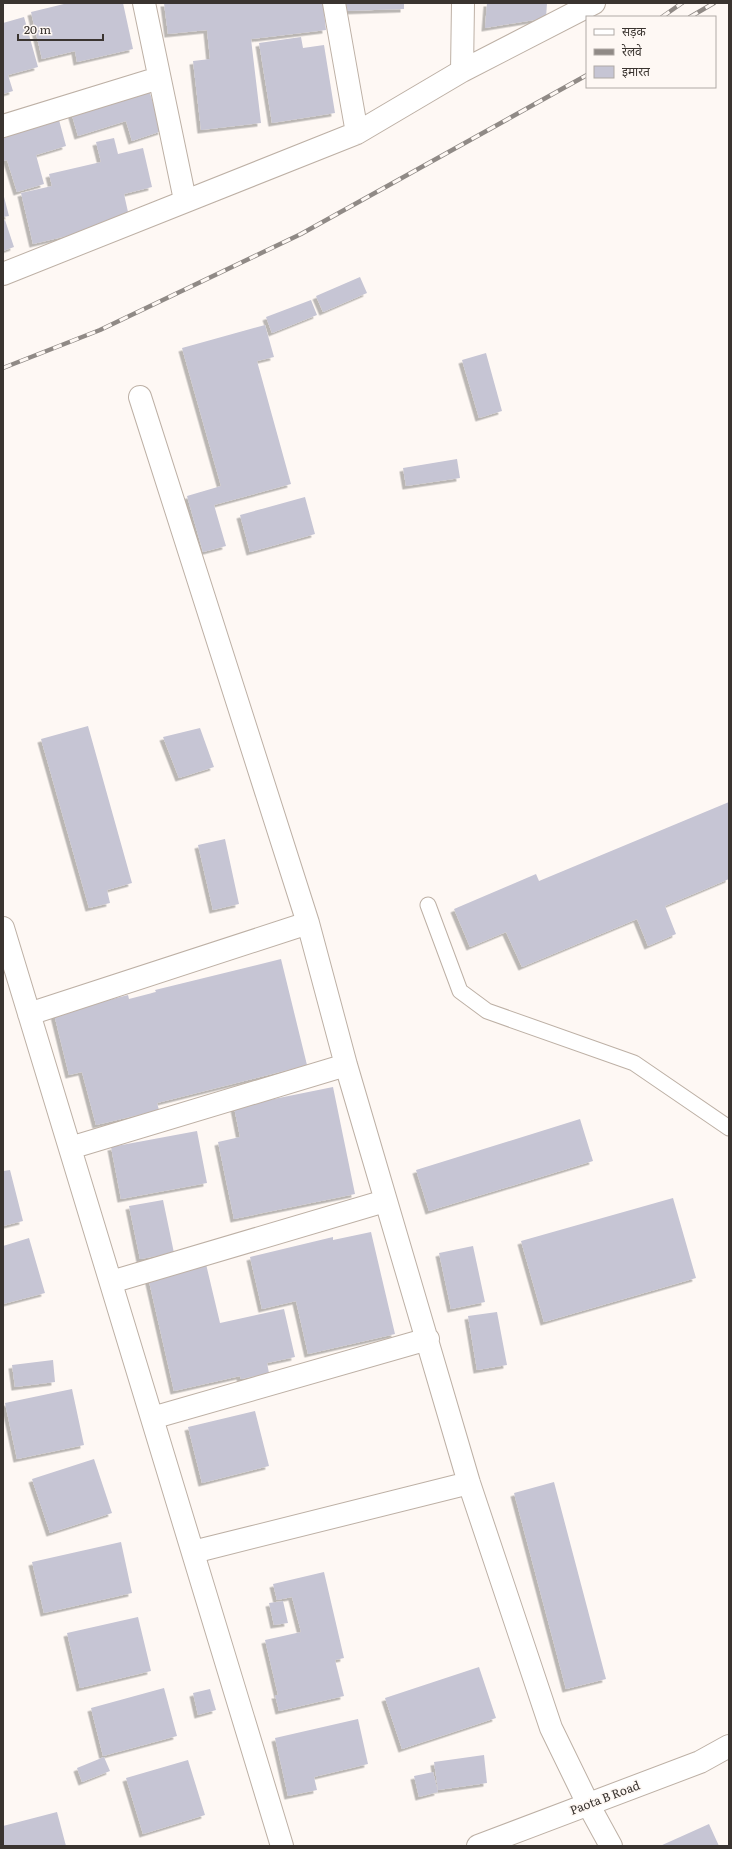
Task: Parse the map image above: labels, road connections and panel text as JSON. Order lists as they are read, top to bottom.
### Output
{
  "streets": {
    "street": ["Paota B Road"]
  },
  "legend": ["सड़क", "रेलवे", "इमारत"],
  "scale_bar": "20 m"
}
